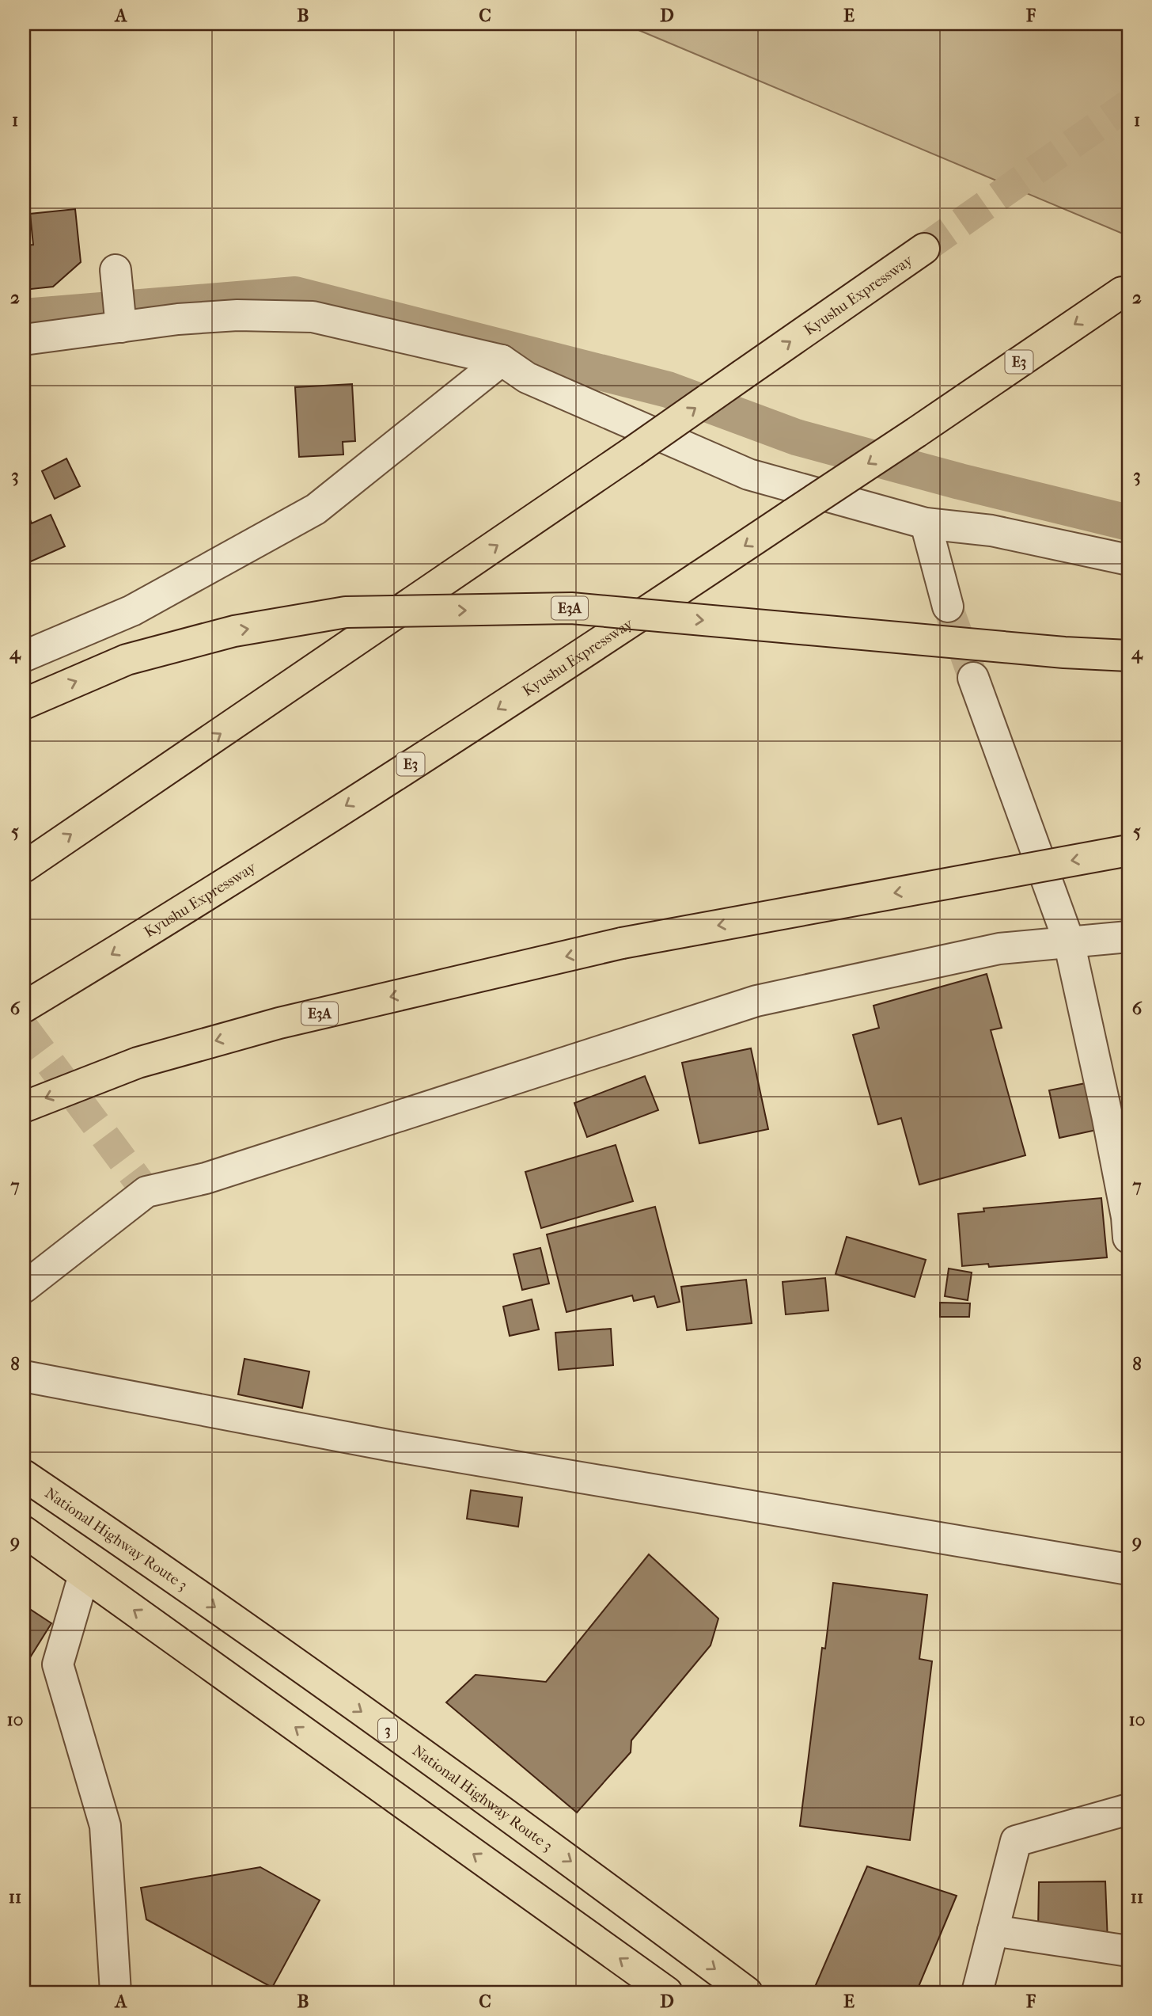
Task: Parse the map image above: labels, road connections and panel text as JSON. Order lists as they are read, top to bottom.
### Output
{
  "streets": {
    "highway": [
      "Kyushu Expressway",
      "E3",
      "E3A",
      "National Highway Route 3",
      "3"
    ]
  },
  "grid": {
    "columns": [
      "A",
      "B",
      "C",
      "D",
      "E",
      "F"
    ],
    "rows": [
      "1",
      "2",
      "3",
      "4",
      "5",
      "6",
      "7",
      "8",
      "9",
      "10",
      "11"
    ]
  }
}
